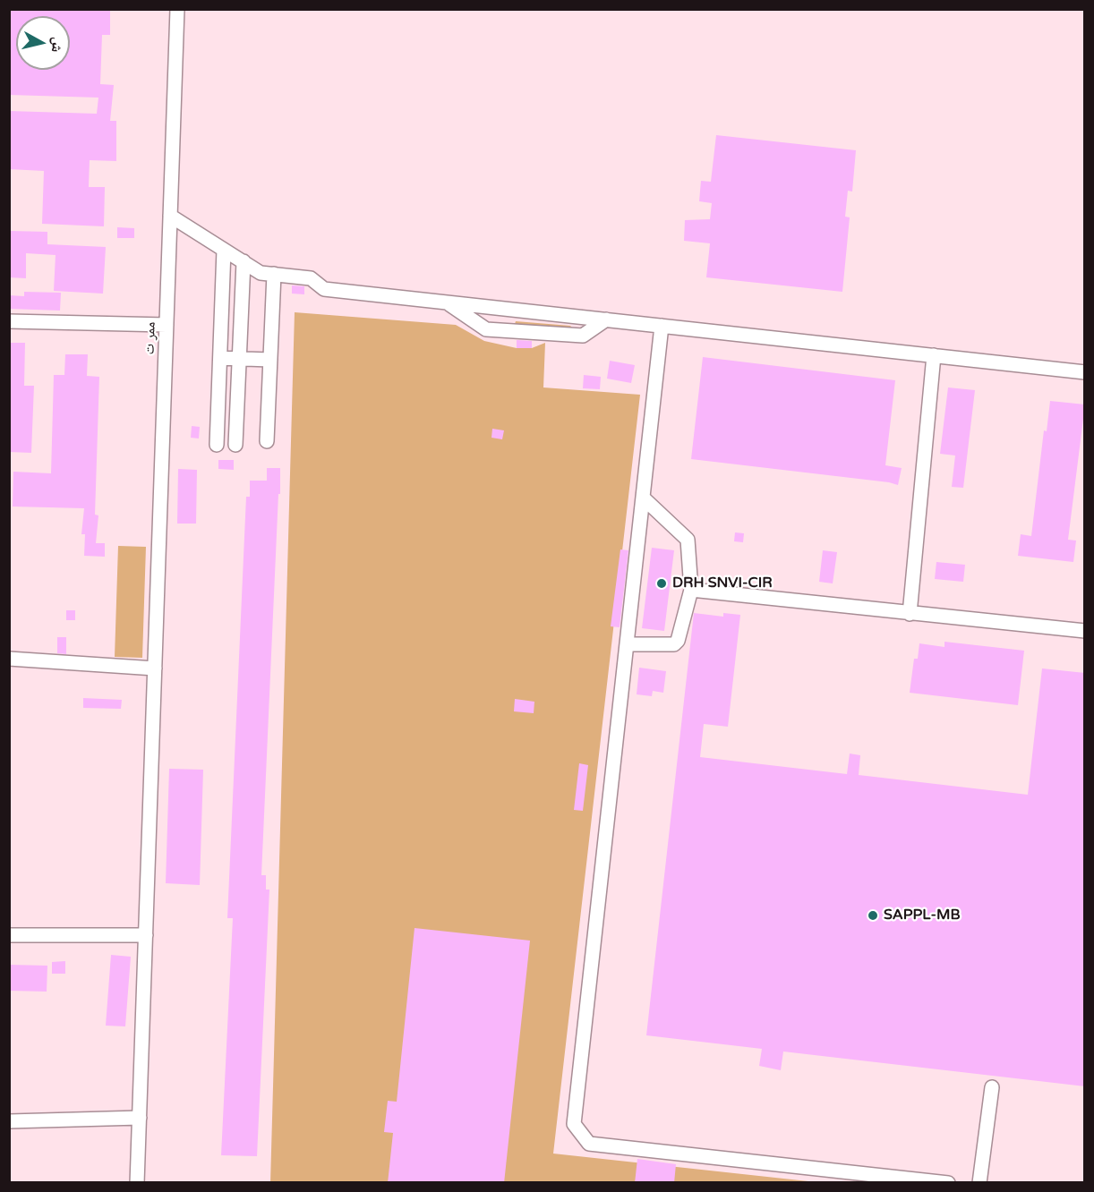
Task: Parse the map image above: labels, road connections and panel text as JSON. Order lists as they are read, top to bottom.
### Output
{
  "streets": {
    "street": ["ممر ت"]
  },
  "places": ["DRH SNVI-CIR", "SAPPL-MB"],
  "north": "right"
}
